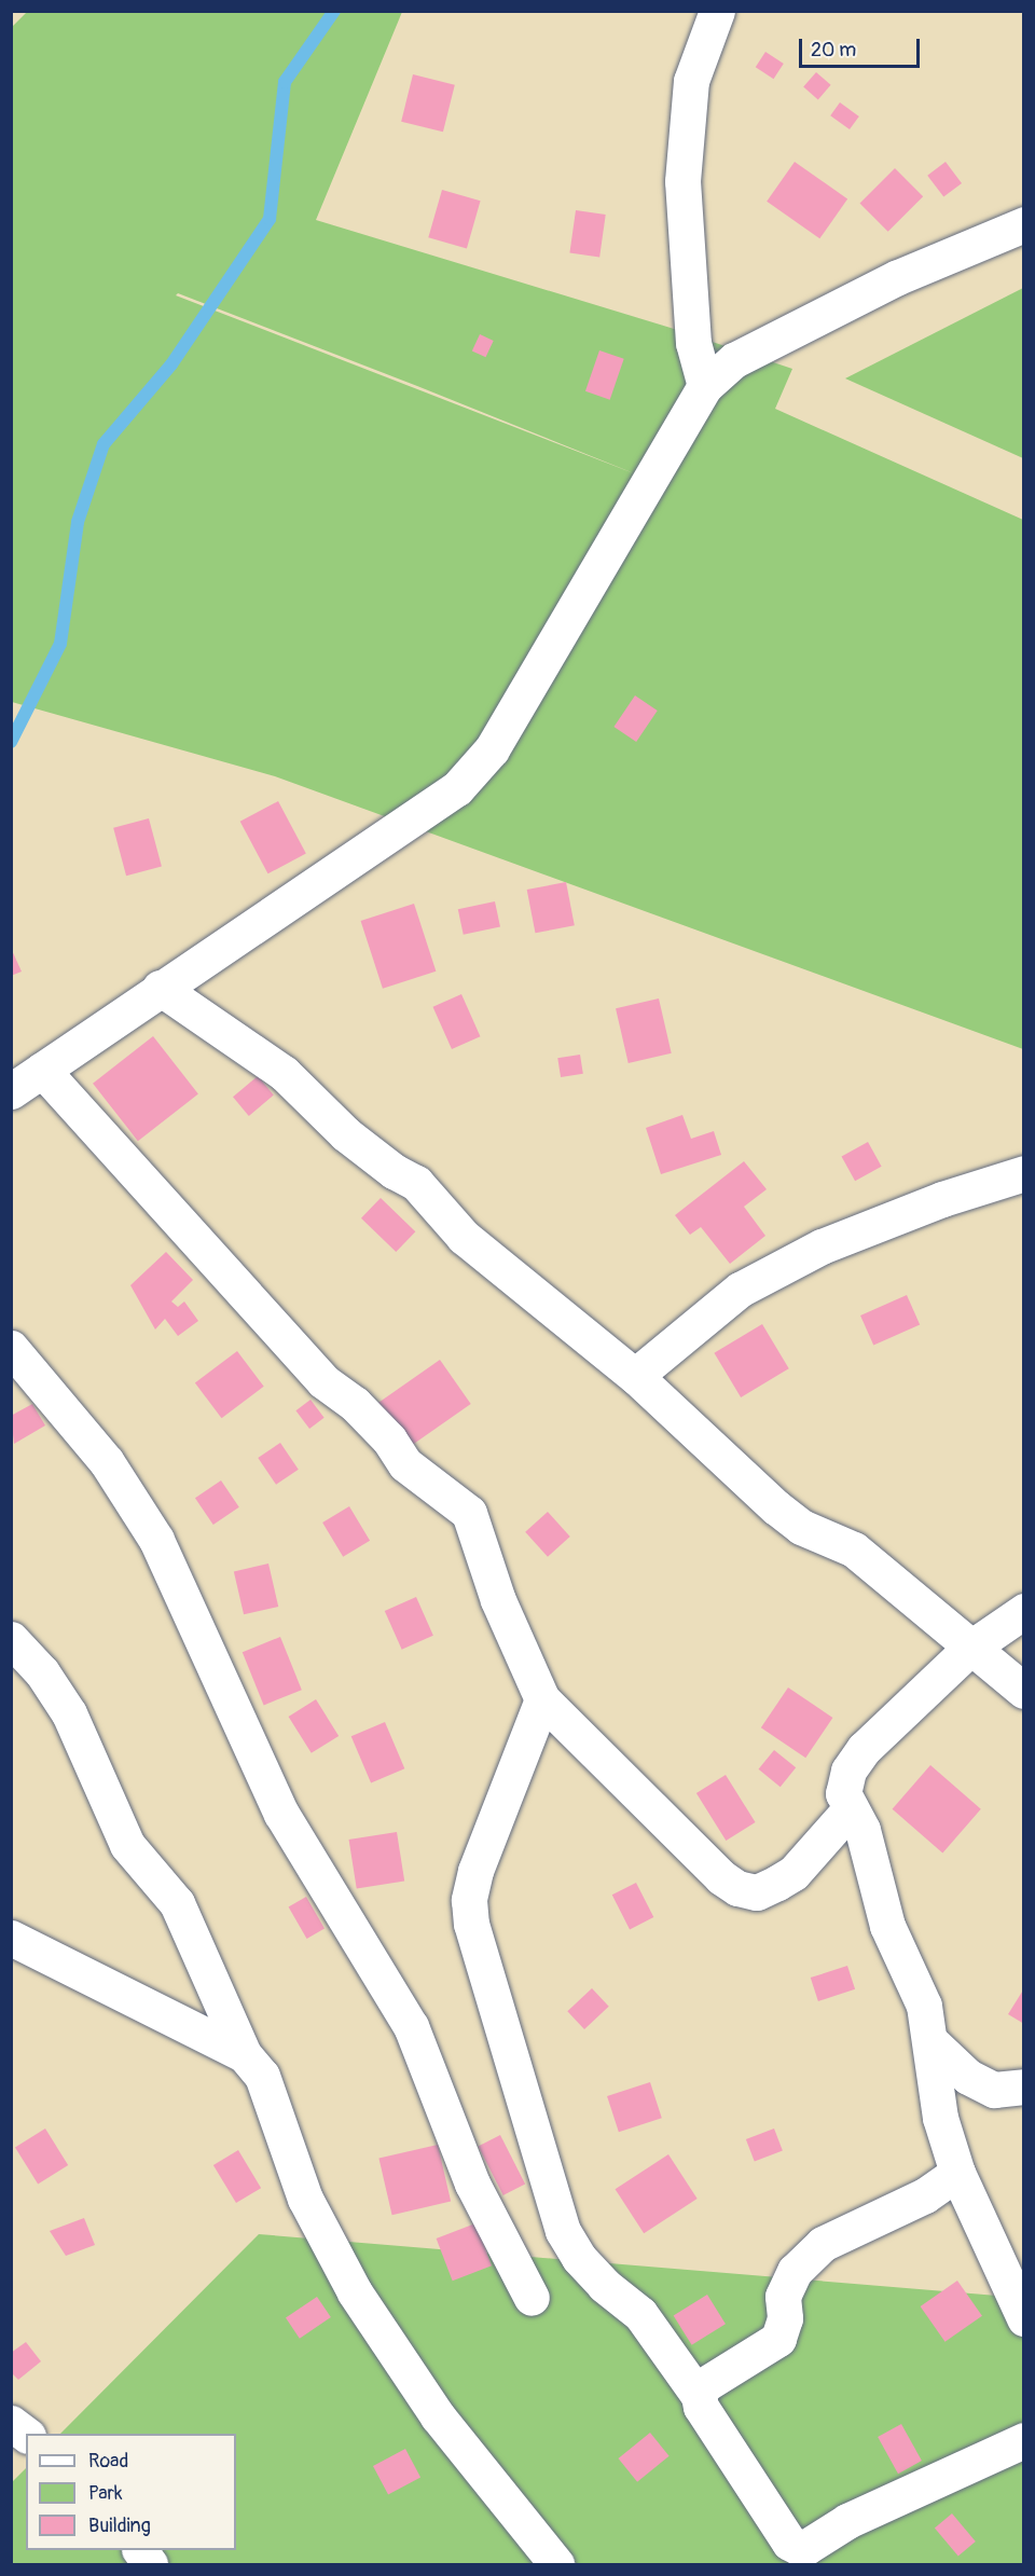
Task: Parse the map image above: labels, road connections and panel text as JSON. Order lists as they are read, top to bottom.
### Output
{
  "legend": ["Road", "Park", "Building"],
  "scale_bar": "20 m"
}
